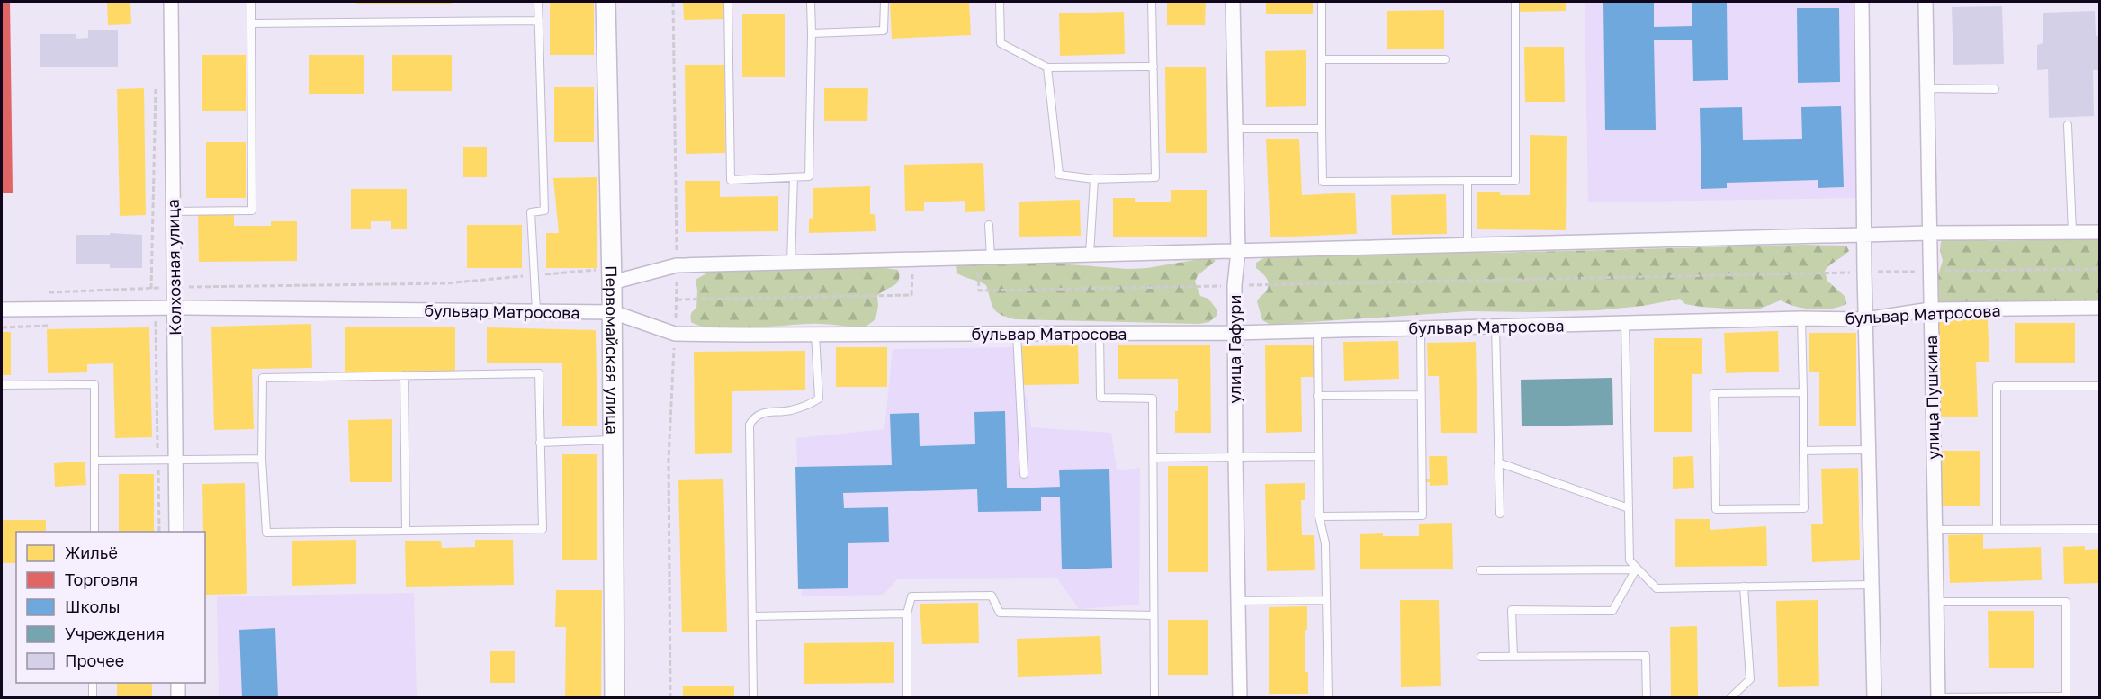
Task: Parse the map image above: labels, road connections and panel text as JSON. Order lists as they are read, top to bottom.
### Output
{
  "streets": {
    "street": [
      "Колхозная улица",
      "бульвар Матросова",
      "Первомайская улица",
      "улица Гафури",
      "улица Пушкина"
    ]
  },
  "crossings": [
    ["Колхозная улица", "бульвар Матросова"],
    ["бульвар Матросова", "Первомайская улица"],
    ["бульвар Матросова", "улица Гафури"],
    ["бульвар Матросова", "улица Пушкина"]
  ],
  "legend": [
    "Жильё",
    "Торговля",
    "Школы",
    "Учреждения",
    "Прочее"
  ]
}
